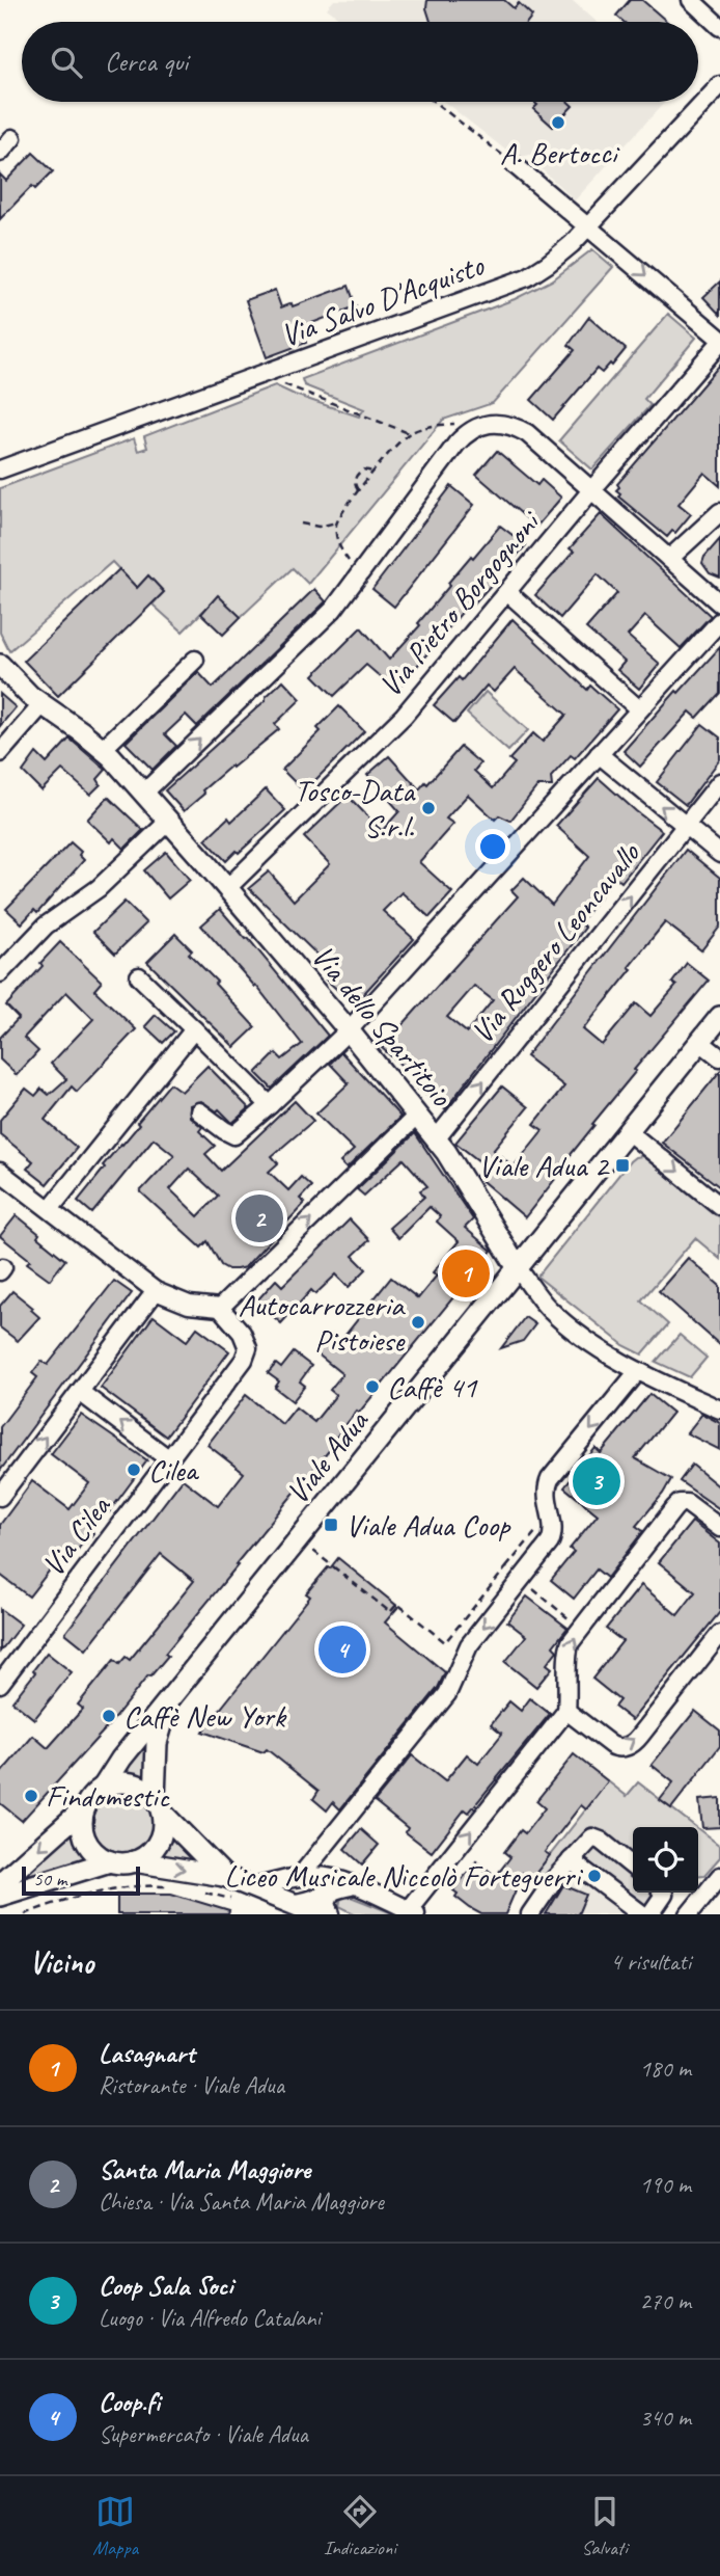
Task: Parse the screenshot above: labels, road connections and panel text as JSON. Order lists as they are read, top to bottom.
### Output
{
  "streets": {
    "main road": ["Via dello Spartitoio", "Viale Adua"],
    "street": [
      "Via Salvo D'Acquisto",
      "Via Pietro Borgognoni",
      "Via Ruggero Leoncavallo",
      "Via Cilea"
    ]
  },
  "crossings": [
    ["Via Pietro Borgognoni", "Via dello Spartitoio"],
    ["Via Ruggero Leoncavallo", "Via dello Spartitoio"],
    ["Via dello Spartitoio", "Viale Adua"]
  ],
  "places": {
    "other": [
      "A. Bertocci",
      "Tosco-Data S.r.l.",
      "Autocarrozzeria Pistoiese",
      "Caffè 41",
      "Cilea",
      "Caffè New York",
      "Findomestic",
      "Liceo Musicale Niccolò Forteguerri"
    ],
    "transit": ["Viale Adua 2", "Viale Adua Coop"]
  },
  "scale_bar": "50 m",
  "page": {
    "search": "Cerca qui",
    "pins": [
      "2",
      "1",
      "3",
      "4"
    ],
    "scale": "50 m",
    "heading": ["Vicino", "4 risultati"],
    "list": [
      {
        "mark": "1",
        "name": "Lasagnart",
        "note": "Ristorante · Viale Adua",
        "value": "180 m"
      },
      {
        "mark": "2",
        "name": "Santa Maria Maggiore",
        "note": "Chiesa · Via Santa Maria Maggiore",
        "value": "190 m"
      },
      {
        "mark": "3",
        "name": "Coop Sala Soci",
        "note": "Luogo · Via Alfredo Catalani",
        "value": "270 m"
      },
      {
        "mark": "4",
        "name": "Coop.fi",
        "note": "Supermercato · Viale Adua",
        "value": "340 m"
      }
    ],
    "nav": ["Mappa", "Indicazioni", "Salvati"]
  }
}
